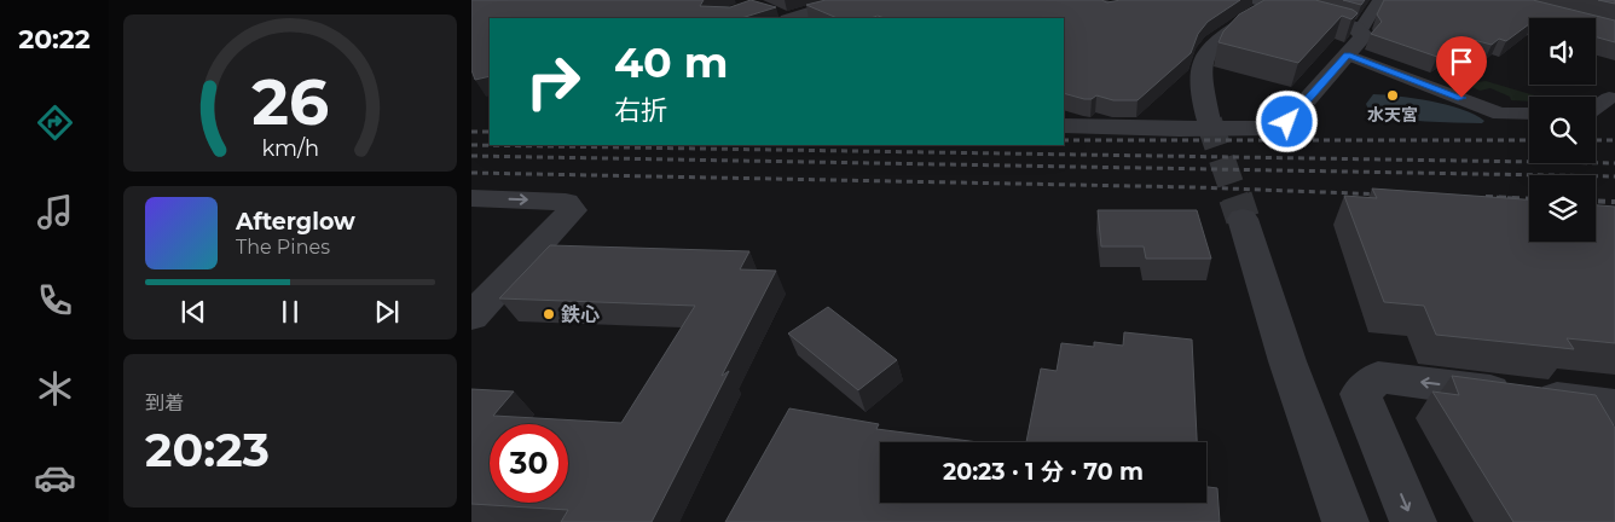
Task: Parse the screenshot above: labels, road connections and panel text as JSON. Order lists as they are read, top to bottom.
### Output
{
  "places": ["水天宮", "鉄心"],
  "page": {
    "tabs": "20:22",
    "turn": ["40 m", "右折"],
    "song": ["Afterglow", "The Pines"],
    "tile": ["到着", "20:23"],
    "limit": "30",
    "trip": "20:23 · 1 分 · 70 m",
    "gauge": ["26", "km/h"]
  }
}
